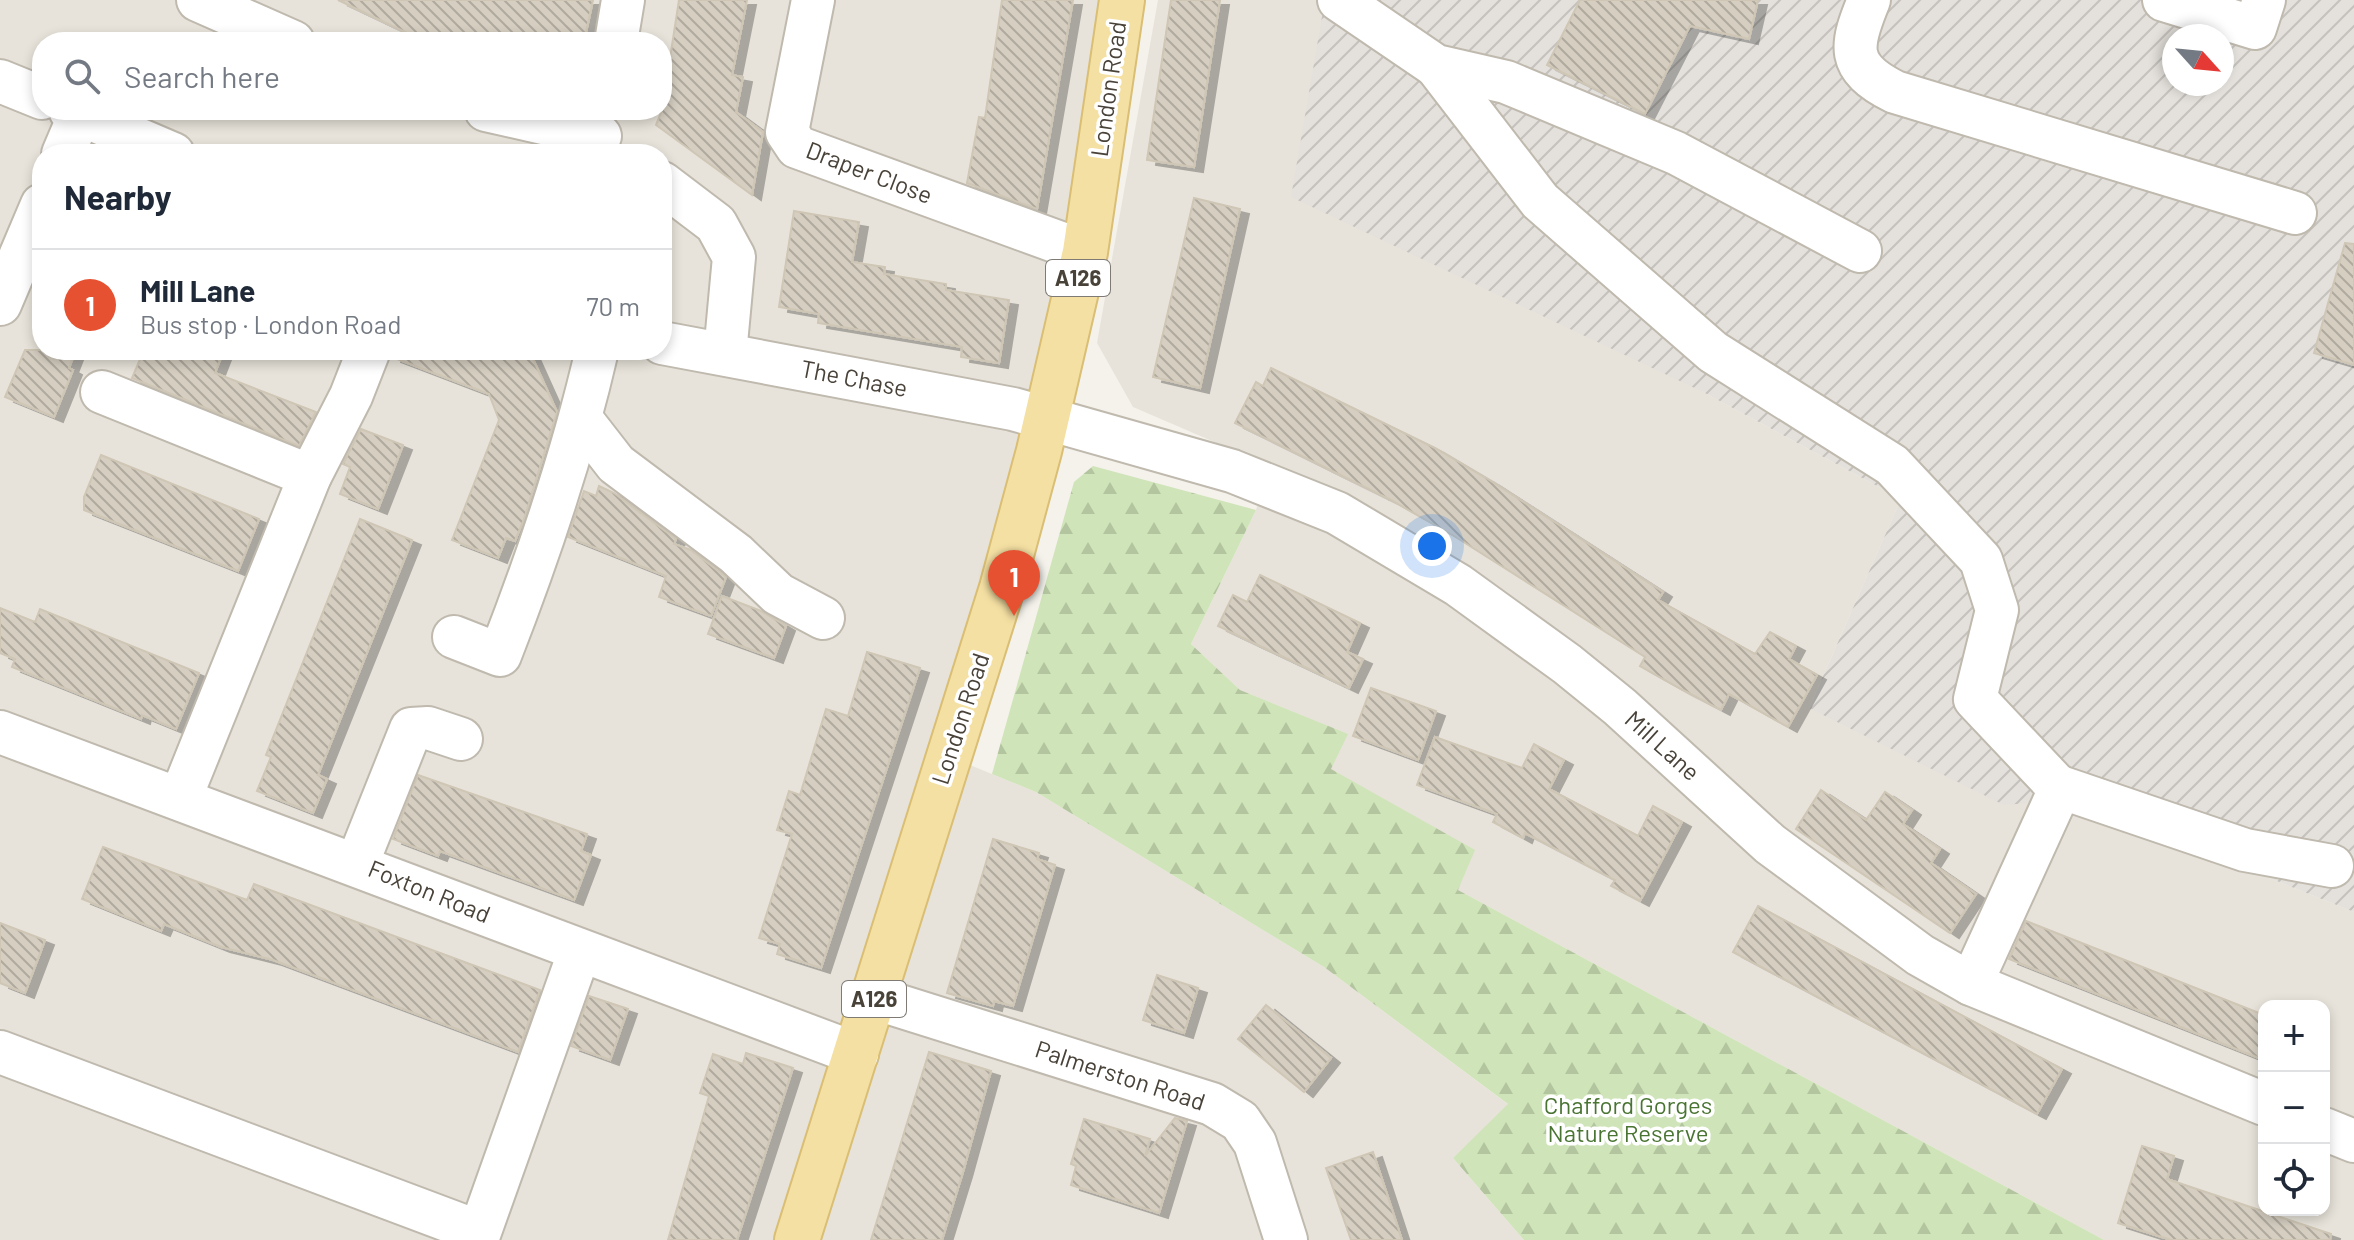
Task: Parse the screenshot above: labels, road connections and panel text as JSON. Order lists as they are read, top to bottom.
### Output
{
  "streets": {
    "main road": ["London Road", "A126"],
    "street": [
      "Draper Close",
      "The Chase",
      "Mill Lane",
      "Foxton Road",
      "Palmerston Road"
    ]
  },
  "crossings": [
    ["London Road", "Draper Close"],
    ["London Road", "The Chase"],
    ["London Road", "Mill Lane"],
    ["London Road", "Foxton Road"],
    ["London Road", "Palmerston Road"],
    ["The Chase", "Mill Lane"]
  ],
  "parks": ["Chafford Gorges Nature Reserve"],
  "north": "bottom right",
  "page": {
    "search": "Search here",
    "heading": "Nearby",
    "list": [
      {
        "mark": "1",
        "name": "Mill Lane",
        "note": "Bus stop · London Road",
        "value": "70 m"
      }
    ],
    "pins": "1",
    "map_buttons": ["+", "−"]
  }
}
